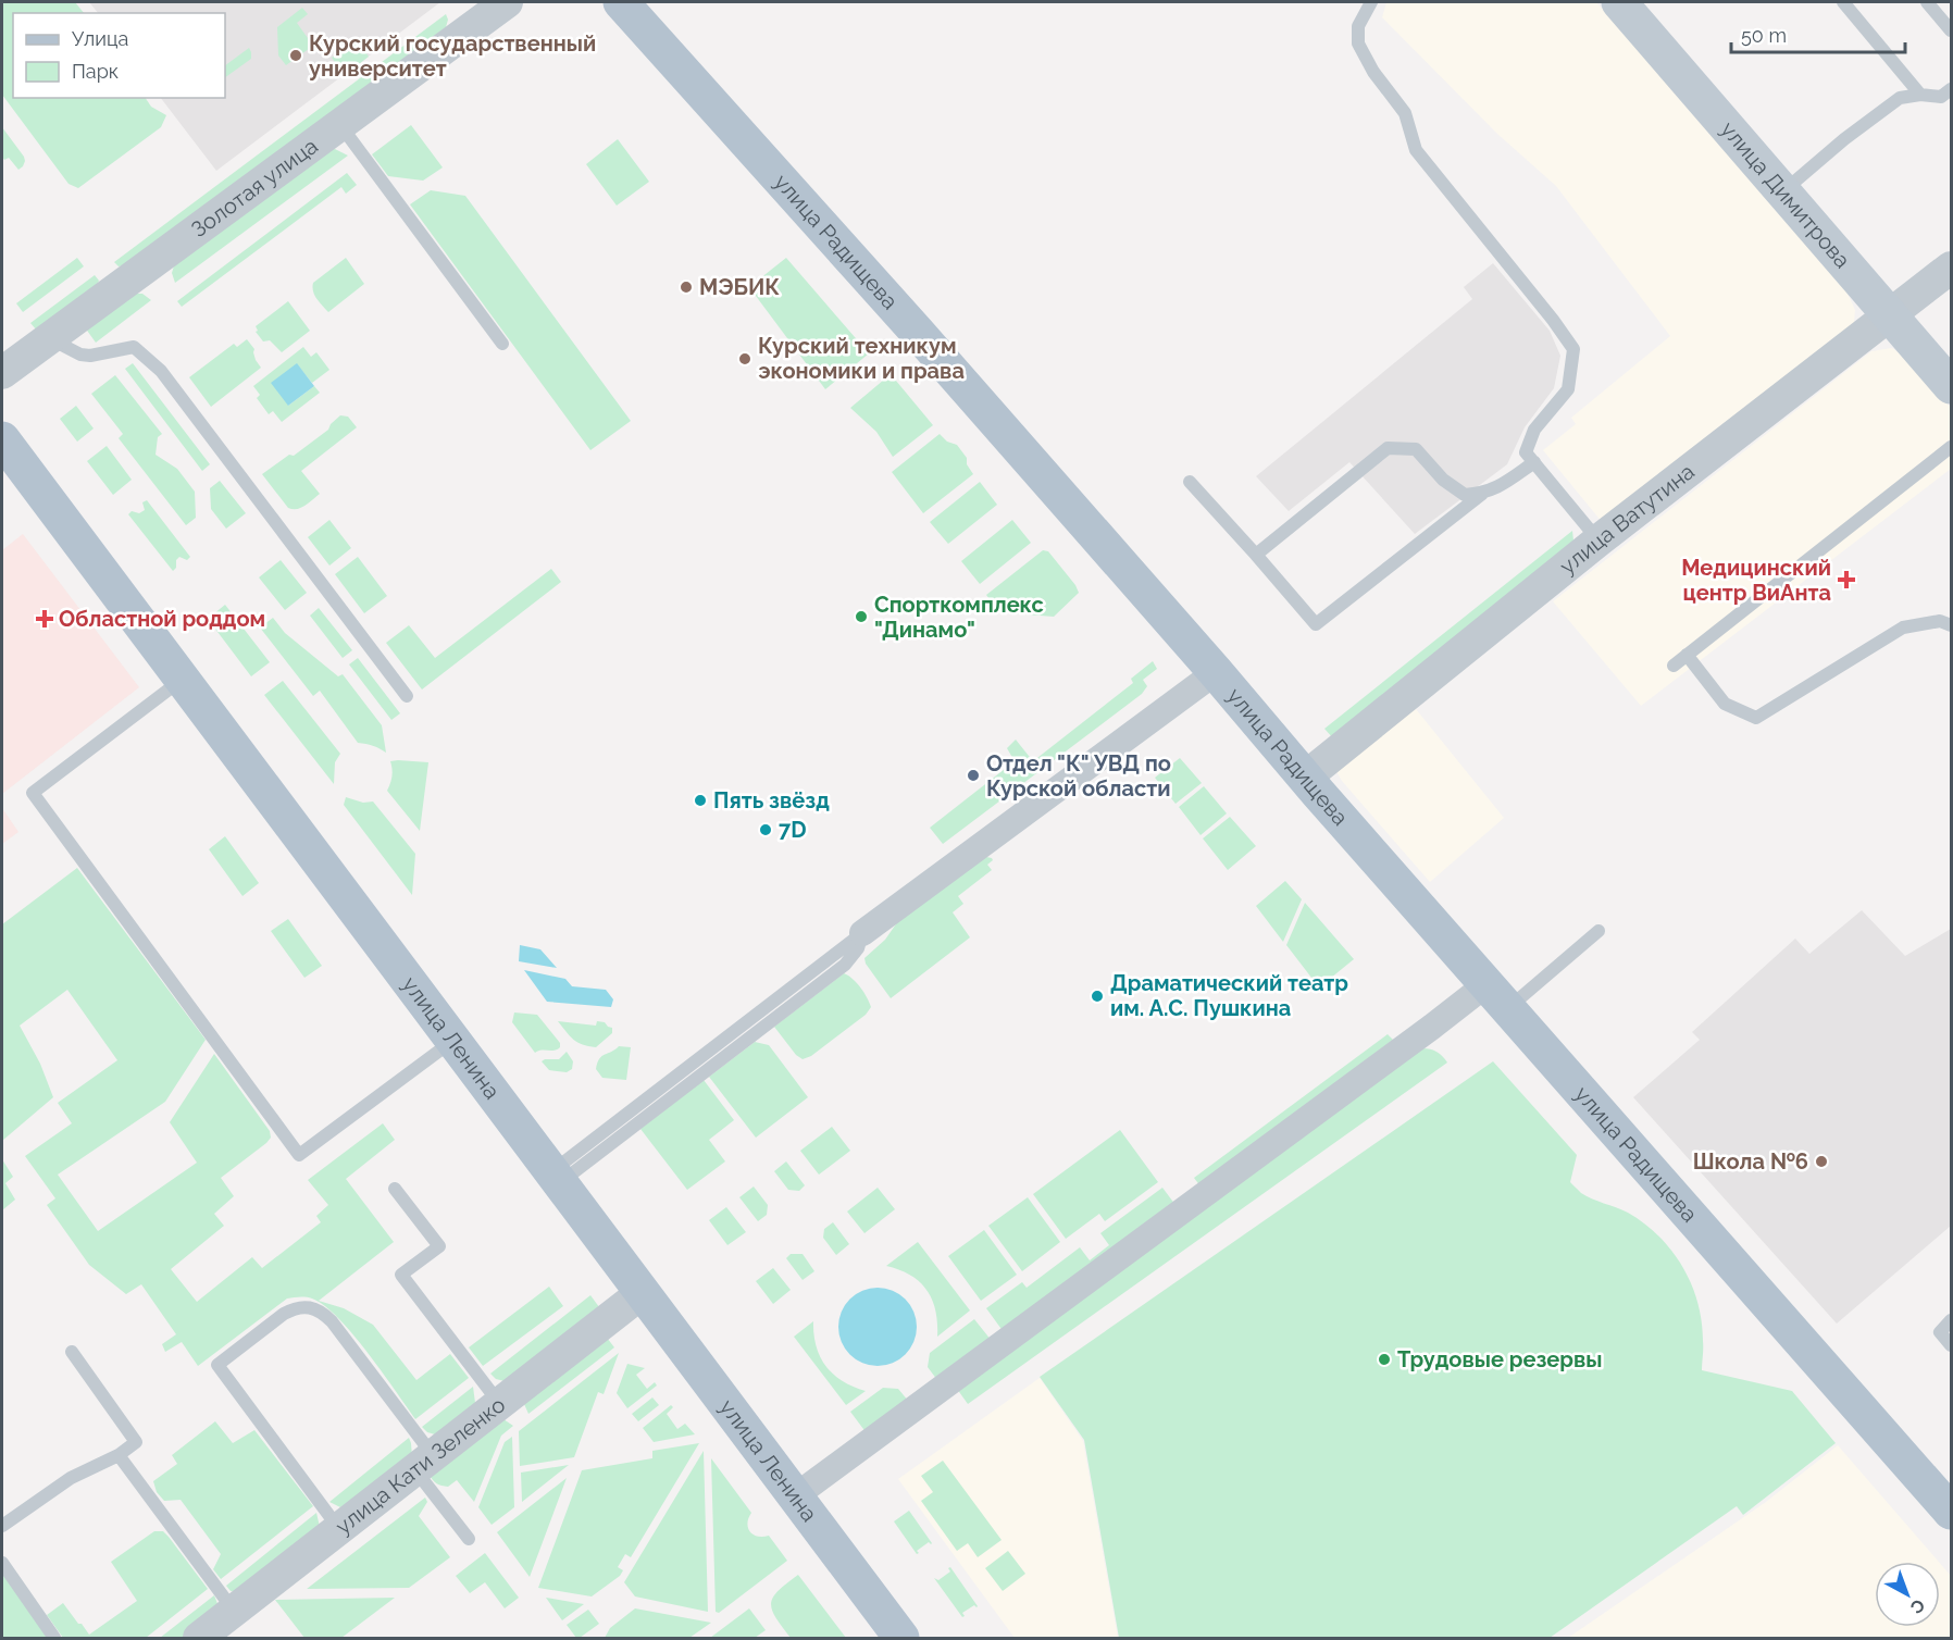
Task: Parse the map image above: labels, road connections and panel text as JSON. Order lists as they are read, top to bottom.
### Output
{
  "streets": {
    "main road": ["улица Димитрова", "улица Радищева", "улица Ленина"],
    "street": ["Золотая улица", "улица Ватутина", "улица Кати Зеленко"]
  },
  "crossings": [
    ["улица Димитрова", "улица Ватутина"],
    ["улица Радищева", "улица Ватутина"],
    ["улица Ленина", "улица Кати Зеленко"]
  ],
  "places": {
    "other": [
      "Курский государственный университет",
      "МЭБИК",
      "Курский техникум экономики и права",
      "Спорткомплекс \"Динамо\"",
      "Отдел \"К\" УВД по Курской области",
      "Пять звёзд",
      "7D",
      "Драматический театр им. А.С. Пушкина",
      "Школа №6",
      "Трудовые резервы"
    ],
    "health": ["Медицинский центр ВиАнта", "Областной роддом"]
  },
  "legend": ["Улица", "Парк"],
  "scale_bar": "50 m",
  "north": "bottom right"
}
